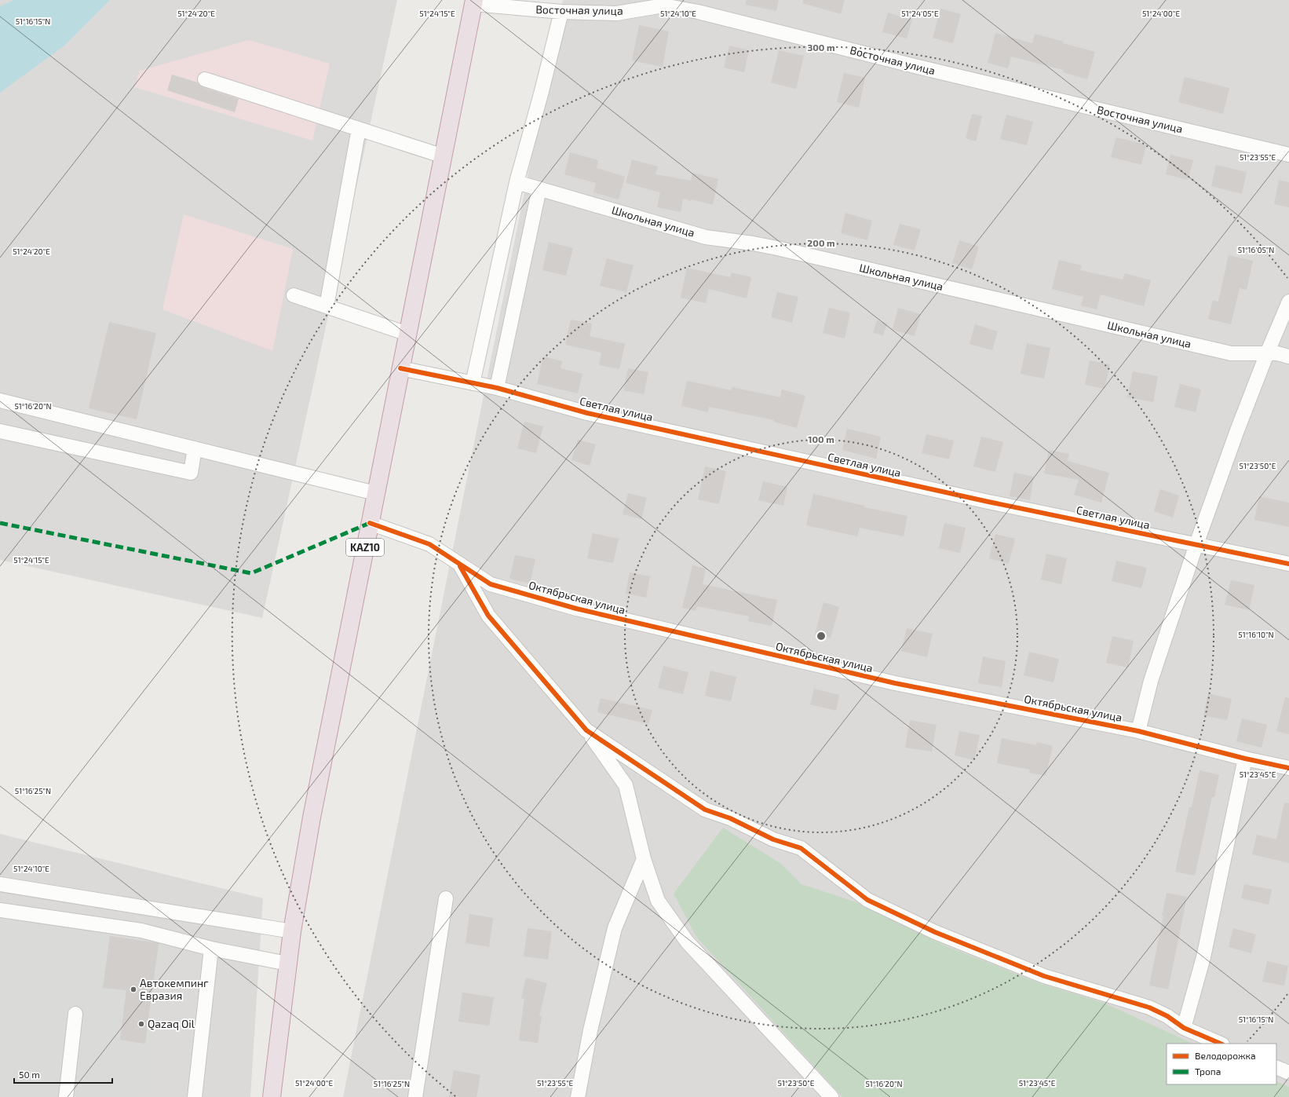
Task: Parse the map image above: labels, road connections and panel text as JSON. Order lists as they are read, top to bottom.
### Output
{
  "streets": {
    "highway": ["KAZ10"],
    "street": [
      "Восточная улица",
      "Школьная улица",
      "Светлая улица",
      "Октябрьская улица"
    ]
  },
  "crossings": [
    ["Восточная улица", "KAZ10"],
    ["Светлая улица", "KAZ10"],
    ["KAZ10", "Октябрьская улица"]
  ],
  "places": ["Автокемпинг Евразия", "Qazaq Oil"],
  "legend": ["Велодорожка", "Тропа"],
  "scale_bar": "50 m",
  "coordinates": [
    "51°24'10\"E",
    "51°24'20\"E",
    "51°24'15\"E",
    "51°24'05\"E",
    "51°24'00\"E",
    "51°16'15\"N",
    "51°23'55\"E",
    "51°16'05\"N",
    "51°16'20\"N",
    "51°23'50\"E",
    "51°16'10\"N",
    "51°23'45\"E",
    "51°16'25\"N"
  ],
  "rings": ["300 m", "200 m", "100 m"]
}
